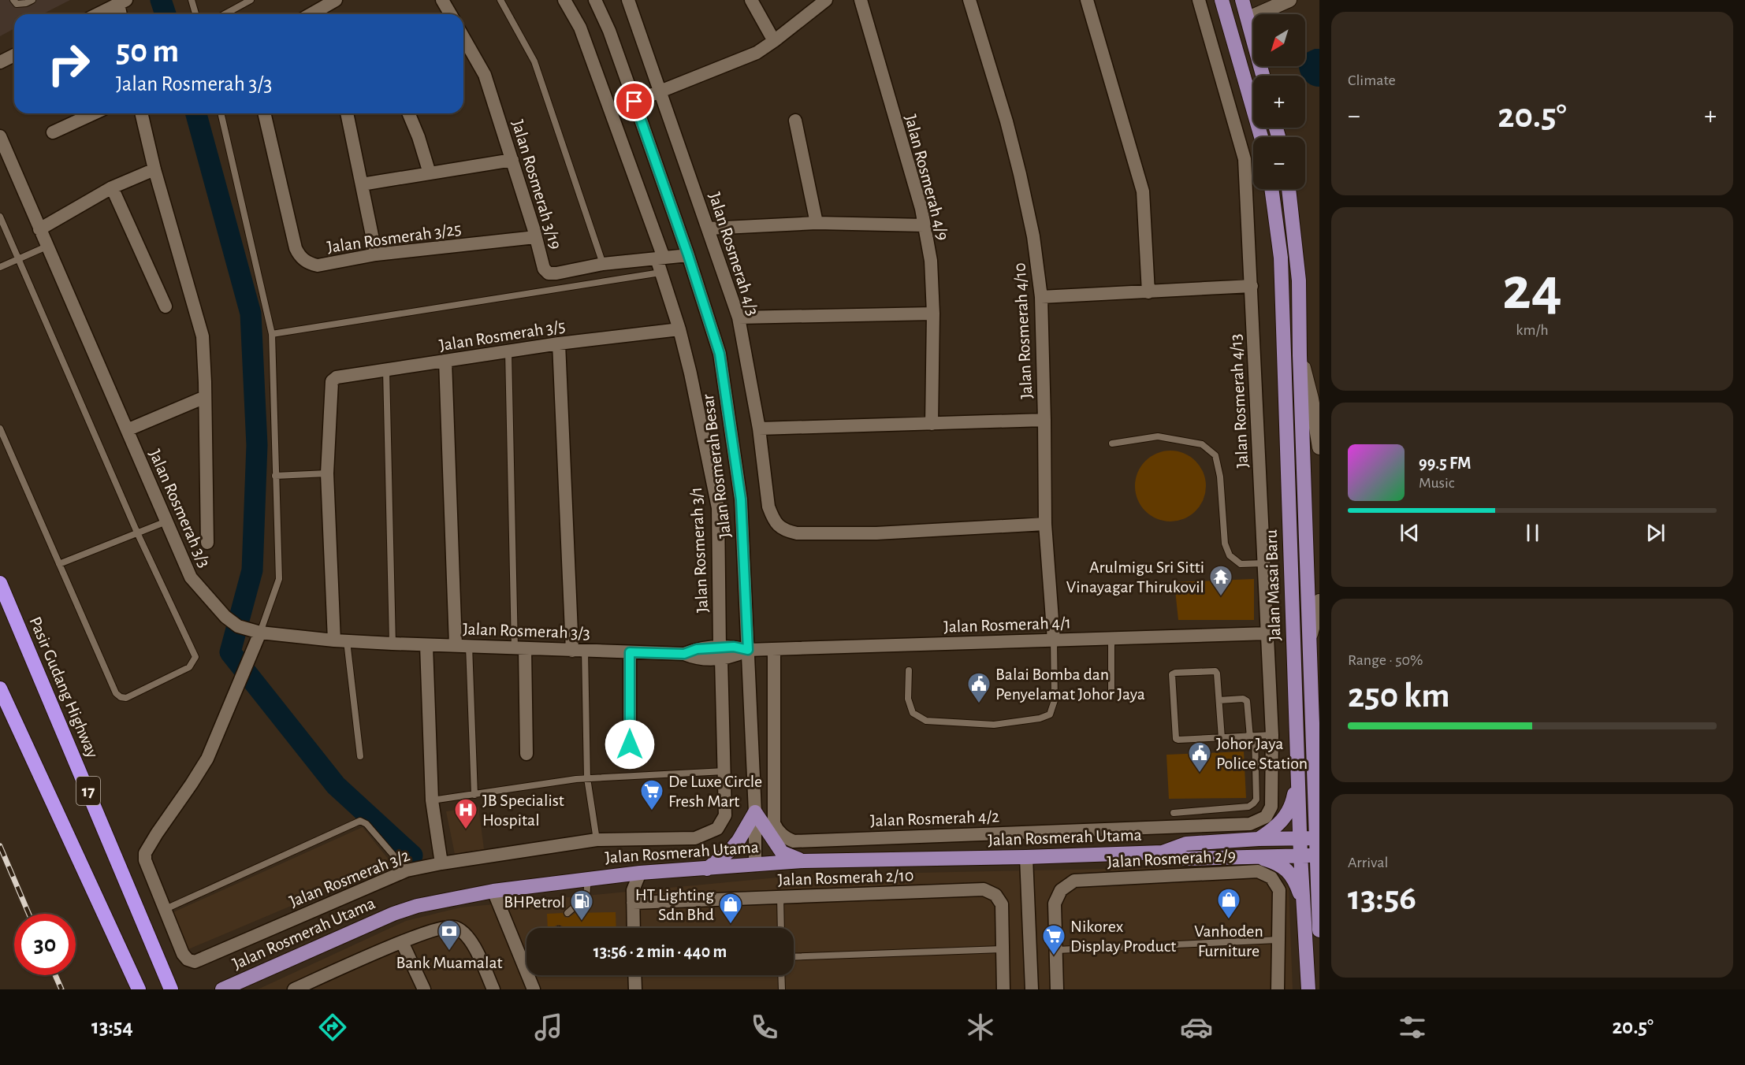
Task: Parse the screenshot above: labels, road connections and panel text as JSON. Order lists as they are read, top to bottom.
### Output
{
  "streets": {
    "highway": ["Pasir Gudang Highway", "17"],
    "main road": ["Jalan Masai Baru", "Jalan Rosmerah Utama"],
    "street": [
      "Jalan Rosmerah 4/9",
      "Jalan Rosmerah 3/19",
      "Jalan Rosmerah 3/25",
      "Jalan Rosmerah 4/3",
      "Jalan Rosmerah 4/10",
      "Jalan Rosmerah 3/5",
      "Jalan Rosmerah 4/13",
      "Jalan Rosmerah Besar",
      "Jalan Rosmerah 3/3",
      "Jalan Rosmerah 3/1",
      "Jalan Rosmerah 4/1",
      "Jalan Rosmerah 4/2",
      "Jalan Rosmerah 2/9",
      "Jalan Rosmerah 2/10",
      "Jalan Rosmerah 3/2"
    ]
  },
  "crossings": [
    ["Jalan Rosmerah 3/19", "Jalan Rosmerah 3/25"],
    ["Jalan Rosmerah 3/19", "Jalan Rosmerah Besar"],
    ["Jalan Rosmerah 3/19", "Jalan Rosmerah 3/1"],
    ["Jalan Rosmerah 4/3", "Jalan Rosmerah 4/10"],
    ["Jalan Rosmerah 4/10", "Jalan Rosmerah 4/1"],
    ["Jalan Rosmerah 3/5", "Jalan Rosmerah 3/1"],
    ["Jalan Rosmerah 4/13", "Jalan Rosmerah 4/1"],
    ["Jalan Rosmerah 4/13", "Jalan Rosmerah 4/2"],
    ["Jalan Rosmerah Besar", "Jalan Rosmerah 3/3"],
    ["Jalan Rosmerah Besar", "Jalan Rosmerah 4/1"],
    ["Jalan Rosmerah Besar", "Jalan Rosmerah Utama"],
    ["Jalan Rosmerah 3/3", "Jalan Rosmerah 3/1"],
    ["Jalan Rosmerah 3/3", "Jalan Rosmerah 4/1"],
    ["Jalan Rosmerah 3/3", "Jalan Rosmerah 3/2"],
    ["Jalan Rosmerah 3/1", "Jalan Rosmerah 3/2"],
    ["Jalan Masai Baru", "Jalan Rosmerah Utama"],
    ["Jalan Rosmerah 4/1", "Jalan Rosmerah 4/2"]
  ],
  "places": {
    "temple": ["Arulmigu Sri Sitti Vinayagar Thirukovil"],
    "public building": ["Balai Bomba dan Penyelamat Johor Jaya", "Johor Jaya Police Station"],
    "supermarket": ["De Luxe Circle Fresh Mart", "Nikorex Display Product"],
    "hospital": ["JB Specialist Hospital"],
    "shop": ["Vanhoden Furniture", "HT Lighting Sdn Bhd"],
    "fuel station": ["BHPetrol"],
    "bank": ["Bank Muamalat"]
  },
  "north": "bottom left",
  "page": {
    "tile": [
      "Climate",
      ["24", "km/h"],
      ["Range · 50%", "250 km"],
      ["Arrival", "13:56"]
    ],
    "map_buttons": ["+", "−"],
    "turn": ["50 m", "Jalan Rosmerah 3/3"],
    "heat": ["−", "20.5°", "+"],
    "song": ["99.5 FM", "Music"],
    "limit": "30",
    "trip": "13:56 · 2 min · 440 m",
    "tabs": ["13:54", "20.5°"]
  }
}
